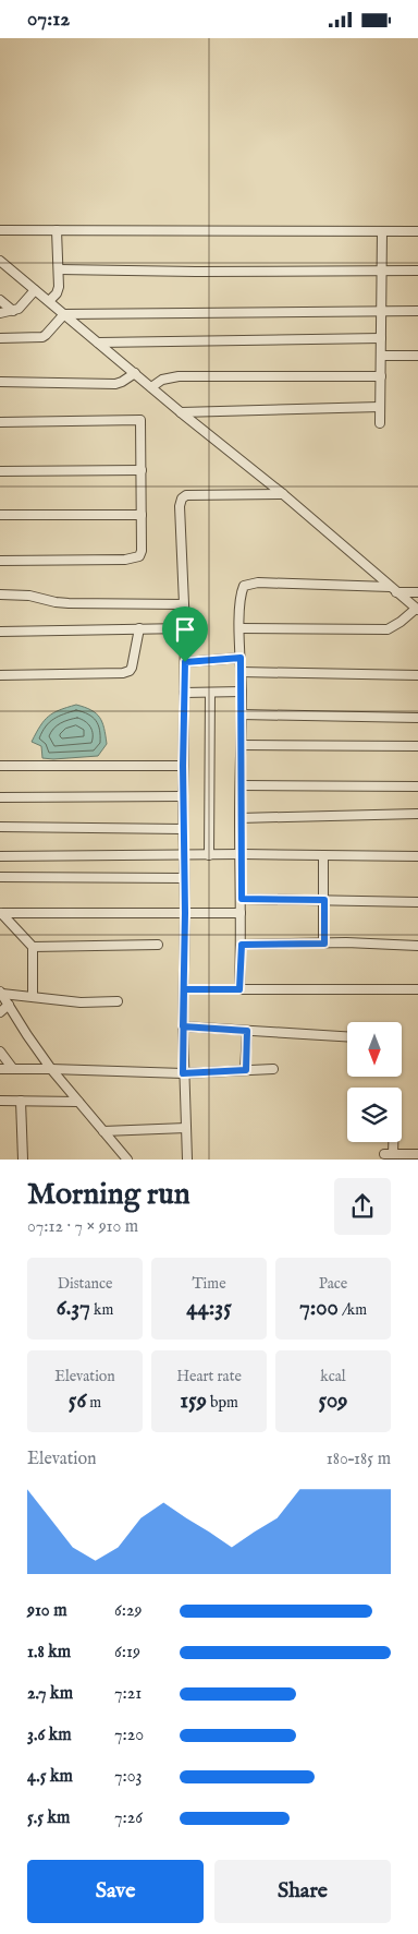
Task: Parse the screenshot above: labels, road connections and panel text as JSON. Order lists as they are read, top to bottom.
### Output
{
  "north": "bottom",
  "page": {
    "status": "07:12",
    "heading": ["Morning run", "07:12 · 7 × 910 m"],
    "stats": [
      ["Distance", "6.37 km"],
      ["Time", "44:35"],
      ["Pace", "7:00 /km"],
      ["Elevation", "56 m"],
      ["Heart rate", "159 bpm"],
      ["kcal", "509"]
    ],
    "chart": ["Elevation", "180–185 m"],
    "list": [
      {
        "name": "910 m",
        "note": "6:29"
      },
      {
        "name": "1.8 km",
        "note": "6:19"
      },
      {
        "name": "2.7 km",
        "note": "7:21"
      },
      {
        "name": "3.6 km",
        "note": "7:20"
      },
      {
        "name": "4.5 km",
        "note": "7:03"
      },
      {
        "name": "5.5 km",
        "note": "7:26"
      }
    ],
    "buttons": ["Save", "Share"]
  }
}
